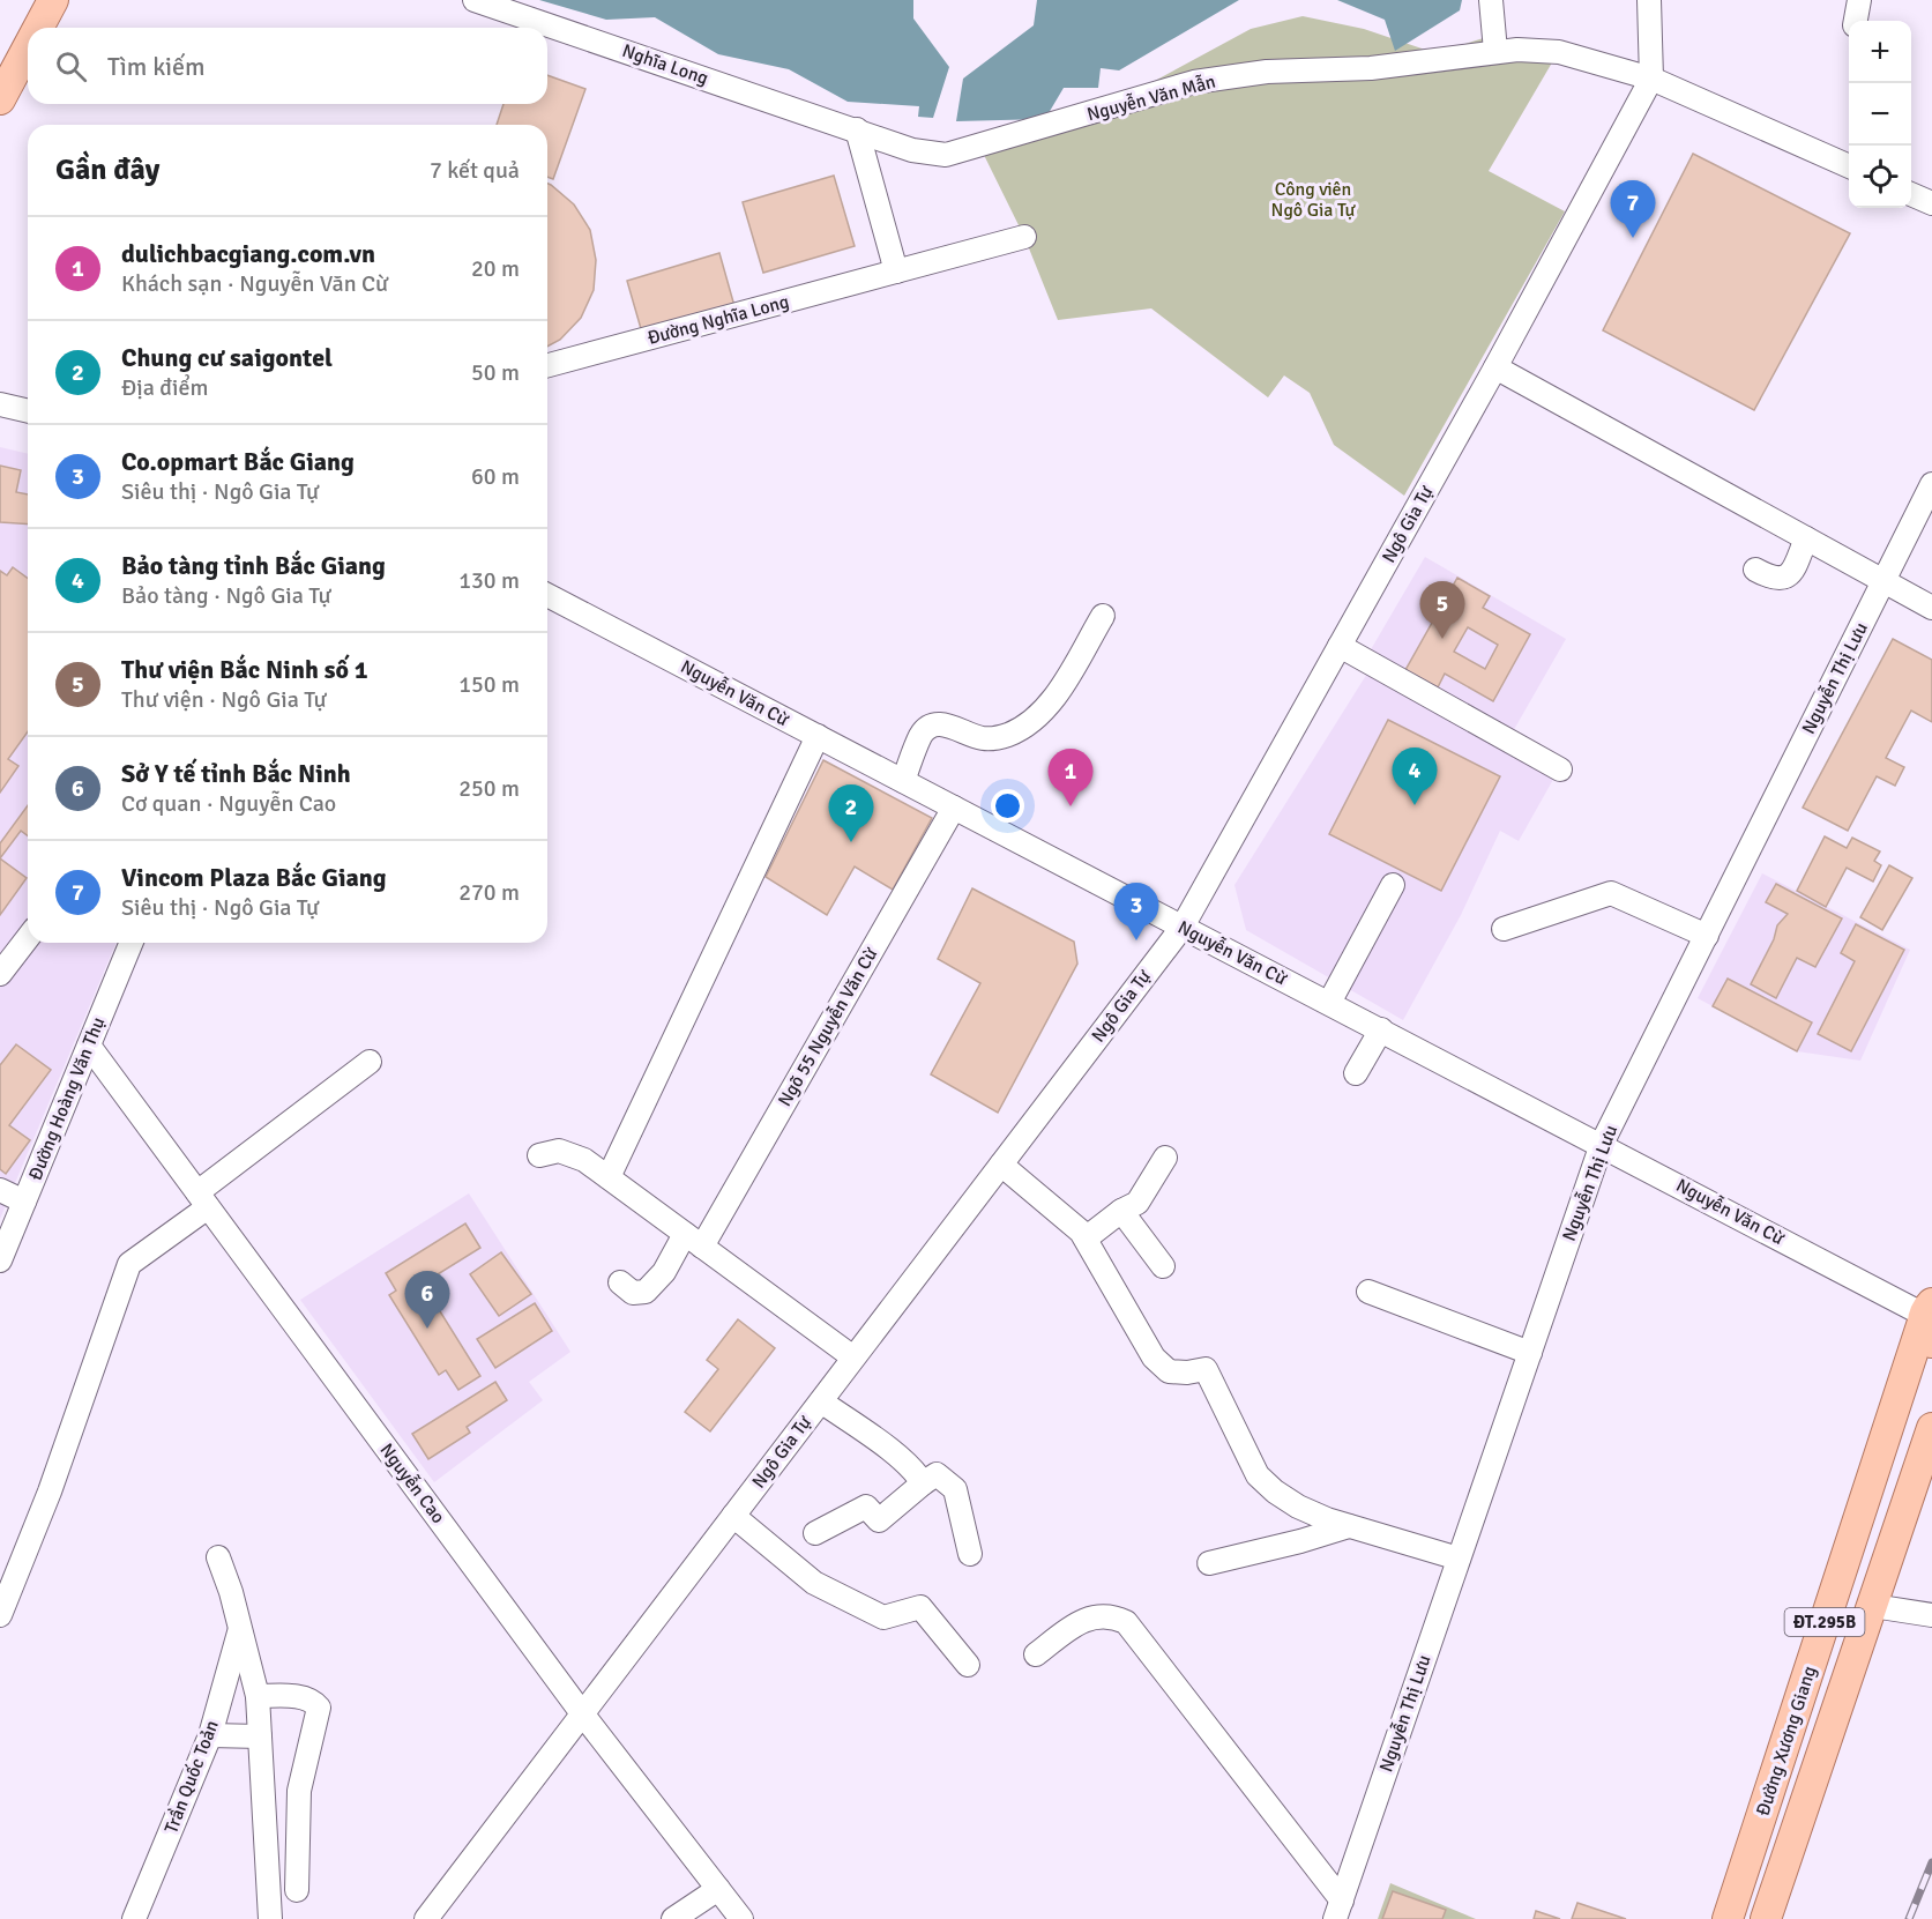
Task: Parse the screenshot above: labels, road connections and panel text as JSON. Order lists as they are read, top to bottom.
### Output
{
  "streets": {
    "main road": ["ĐT.295B", "Đường Xương Giang"],
    "street": [
      "Nghĩa Long",
      "Nguyễn Văn Mẫn",
      "Đường Nghĩa Long",
      "Ngô Gia Tự",
      "Nguyễn Thị Lưu",
      "Nguyễn Văn Cừ",
      "Ngõ 55 Nguyễn Văn Cừ",
      "Đường Hoàng Văn Thụ",
      "Nguyễn Cao",
      "Trần Quốc Toản"
    ]
  },
  "crossings": [
    ["Nghĩa Long", "Nguyễn Văn Mẫn"],
    ["Nguyễn Văn Mẫn", "Ngô Gia Tự"],
    ["Ngô Gia Tự", "Nguyễn Văn Cừ"],
    ["Ngô Gia Tự", "Nguyễn Cao"],
    ["Nguyễn Thị Lưu", "Nguyễn Văn Cừ"],
    ["Nguyễn Văn Cừ", "Ngõ 55 Nguyễn Văn Cừ"],
    ["Nguyễn Văn Cừ", "Đường Xương Giang"],
    ["Đường Hoàng Văn Thụ", "Nguyễn Cao"]
  ],
  "parks": ["Công viên Ngô Gia Tự"],
  "page": {
    "map_buttons": ["+", "−"],
    "search": "Tìm kiếm",
    "heading": ["Gần đây", "7 kết quả"],
    "pins": [
      "7",
      "5",
      "4",
      "1",
      "2",
      "3",
      "6"
    ],
    "list": [
      {
        "mark": "1",
        "name": "dulichbacgiang.com.vn",
        "note": "Khách sạn · Nguyễn Văn Cừ",
        "value": "20 m"
      },
      {
        "mark": "2",
        "name": "Chung cư saigontel",
        "note": "Địa điểm",
        "value": "50 m"
      },
      {
        "mark": "3",
        "name": "Co.opmart Bắc Giang",
        "note": "Siêu thị · Ngô Gia Tự",
        "value": "60 m"
      },
      {
        "mark": "4",
        "name": "Bảo tàng tỉnh Bắc Giang",
        "note": "Bảo tàng · Ngô Gia Tự",
        "value": "130 m"
      },
      {
        "mark": "5",
        "name": "Thư viện Bắc Ninh số 1",
        "note": "Thư viện · Ngô Gia Tự",
        "value": "150 m"
      },
      {
        "mark": "6",
        "name": "Sở Y tế tỉnh Bắc Ninh",
        "note": "Cơ quan · Nguyễn Cao",
        "value": "250 m"
      },
      {
        "mark": "7",
        "name": "Vincom Plaza Bắc Giang",
        "note": "Siêu thị · Ngô Gia Tự",
        "value": "270 m"
      }
    ]
  }
}
